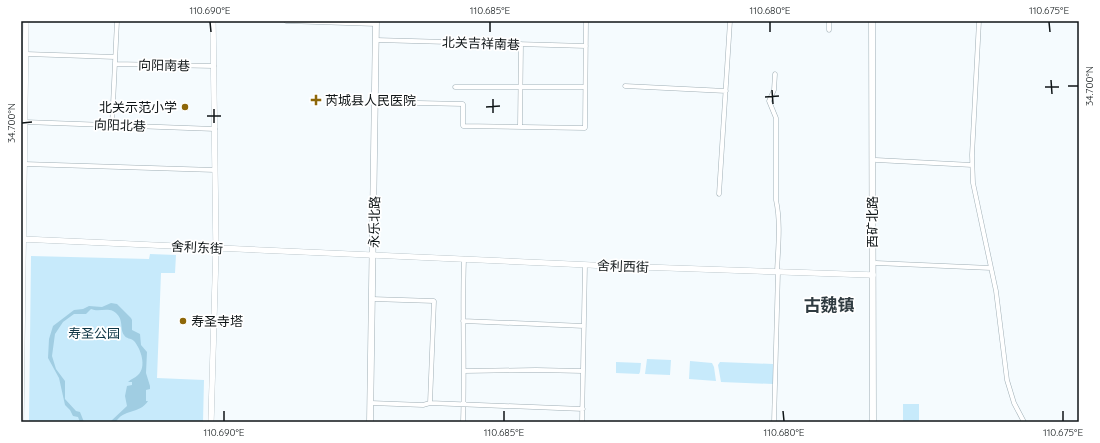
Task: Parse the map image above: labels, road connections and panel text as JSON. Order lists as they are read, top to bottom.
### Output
{
  "streets": {
    "main road": ["永乐北路", "西矿北路"],
    "street": [
      "北关吉祥南巷",
      "向阳南巷",
      "向阳北巷",
      "舍利东街",
      "舍利西街"
    ]
  },
  "crossings": [
    ["北关吉祥南巷", "永乐北路"],
    ["永乐北路", "舍利东街"],
    ["永乐北路", "舍利西街"],
    ["西矿北路", "舍利西街"],
    ["舍利东街", "舍利西街"]
  ],
  "districts": ["古魏镇"],
  "parks": ["寿圣公园"],
  "places": {
    "health": ["芮城县人民医院"],
    "other": ["北关示范小学", "寿圣寺塔"]
  },
  "coordinates": [
    "110.690°E",
    "110.685°E",
    "110.680°E",
    "110.675°E",
    "34.700°N"
  ]
}
